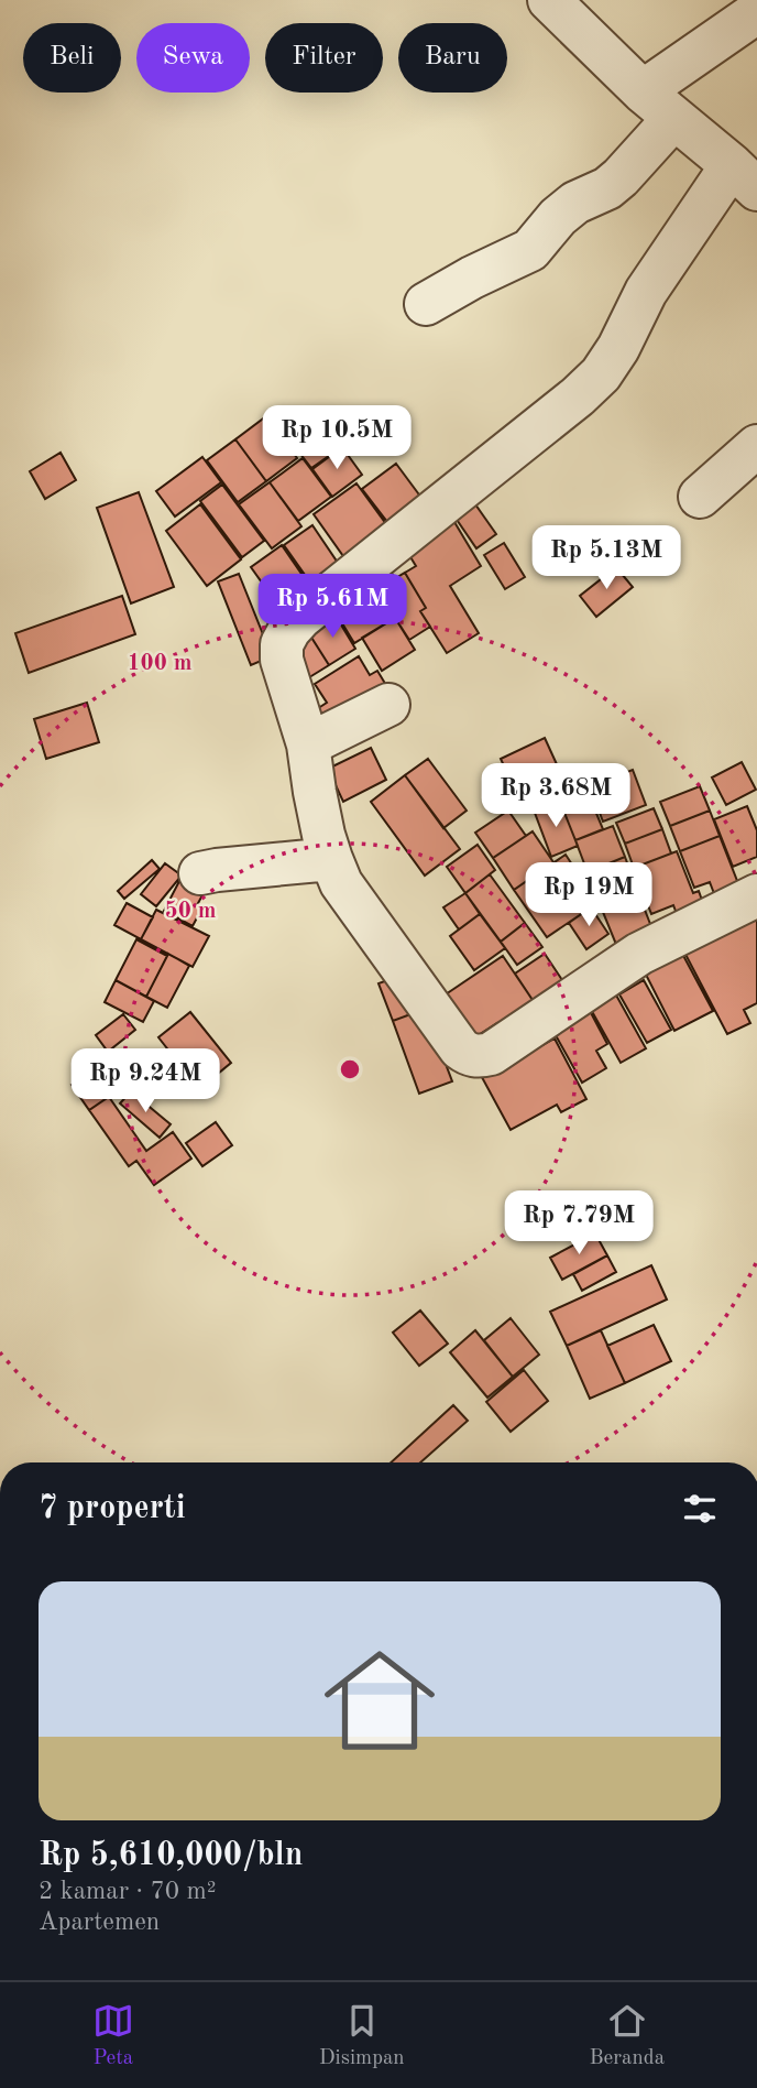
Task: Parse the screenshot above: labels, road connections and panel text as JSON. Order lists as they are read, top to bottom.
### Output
{
  "page": {
    "chip": [
      "Beli",
      "Sewa",
      "Filter",
      "Baru"
    ],
    "price": [
      "Rp 10.5M",
      "Rp 5.13M",
      "Rp 5.61M",
      "Rp 3.68M",
      "Rp 19M",
      "Rp 9.24M",
      "Rp 7.79M"
    ],
    "heading": "7 properti",
    "list": [
      {
        "name": "Rp 5,610,000/bln",
        "note": "2 kamar · 70 m² · Apartemen"
      }
    ],
    "tabs": ["Peta", "Disimpan", "Beranda"]
  },
  "rings": ["100 m", "50 m"]
}
